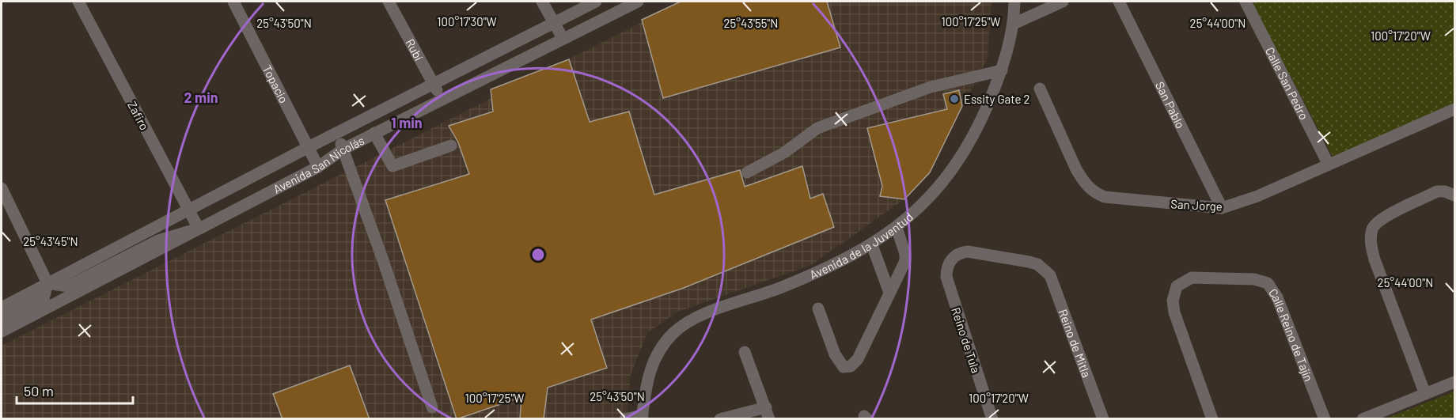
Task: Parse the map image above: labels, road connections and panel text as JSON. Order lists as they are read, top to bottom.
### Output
{
  "streets": {
    "street": [
      "Rubí",
      "Calle San Pedro",
      "Topacio",
      "San Pablo",
      "Zafiro",
      "Avenida San Nicolás",
      "San Jorge",
      "Avenida de la Juventud",
      "Calle Reino de Tajín",
      "Reino de Tula",
      "Reino de Mitla"
    ]
  },
  "crossings": [
    ["Rubí", "Avenida San Nicolás"],
    ["Calle San Pedro", "San Jorge"],
    ["Topacio", "Avenida San Nicolás"],
    ["San Pablo", "San Jorge"],
    ["Zafiro", "Avenida San Nicolás"],
    ["Reino de Tula", "Reino de Mitla"]
  ],
  "places": ["Essity Gate 2"],
  "scale_bar": "50 m",
  "coordinates": [
    "100°17'30\"W",
    "100°17'25\"W",
    "25°43'50\"N",
    "25°43'55\"N",
    "25°44'00\"N",
    "100°17'20\"W",
    "25°43'45\"N"
  ],
  "rings": ["2 min", "1 min"]
}
